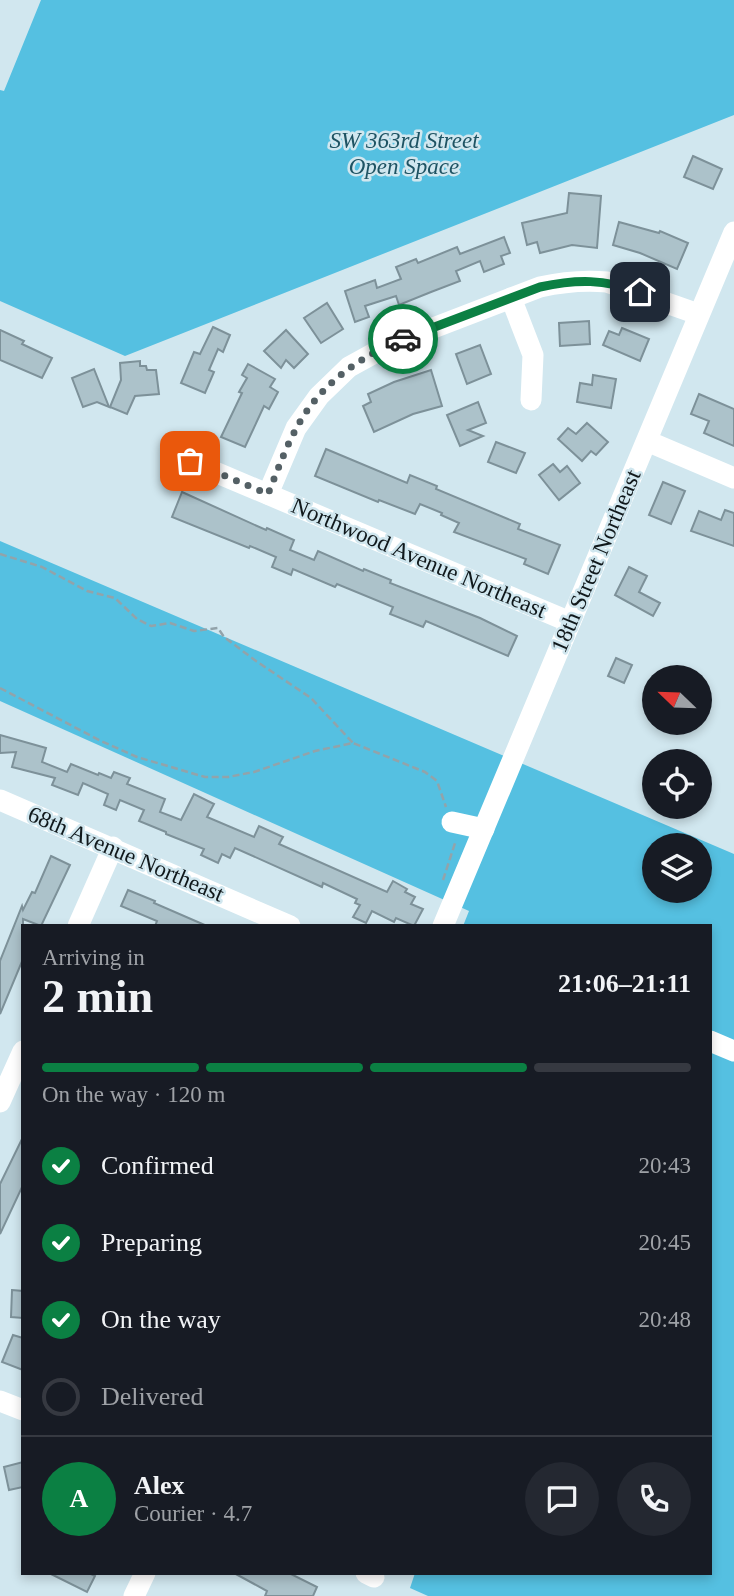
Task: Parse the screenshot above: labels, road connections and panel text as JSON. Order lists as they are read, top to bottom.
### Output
{
  "streets": {
    "street": ["Northwood Avenue Northeast", "18th Street Northeast", "68th Avenue Northeast"]
  },
  "crossings": [
    ["Northwood Avenue Northeast", "18th Street Northeast"]
  ],
  "parks": ["SW 363rd Street Open Space"],
  "north": "top left",
  "page": {
    "heading": ["2 min", "Arriving in", "21:06–21:11"],
    "panel": ["Alex", "Courier · 4.7"],
    "bar": "On the way · 120 m",
    "list": [
      ["Confirmed", "20:43"],
      ["Preparing", "20:45"],
      ["On the way", "20:48"],
      "Delivered"
    ],
    "round": "A"
  }
}
